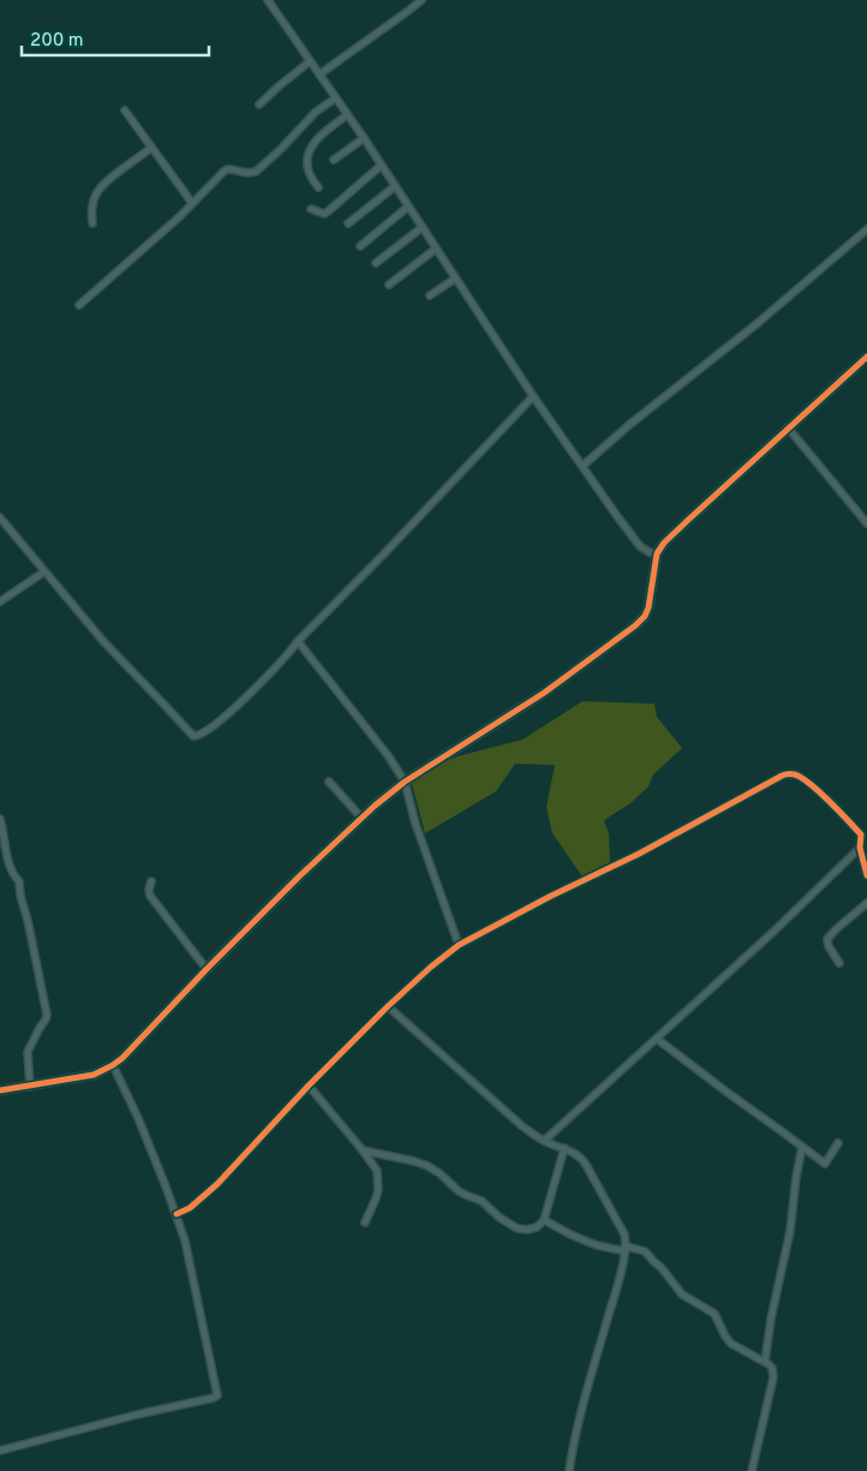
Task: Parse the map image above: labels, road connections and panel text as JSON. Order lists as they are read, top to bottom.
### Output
{
  "scale_bar": "200 m"
}
